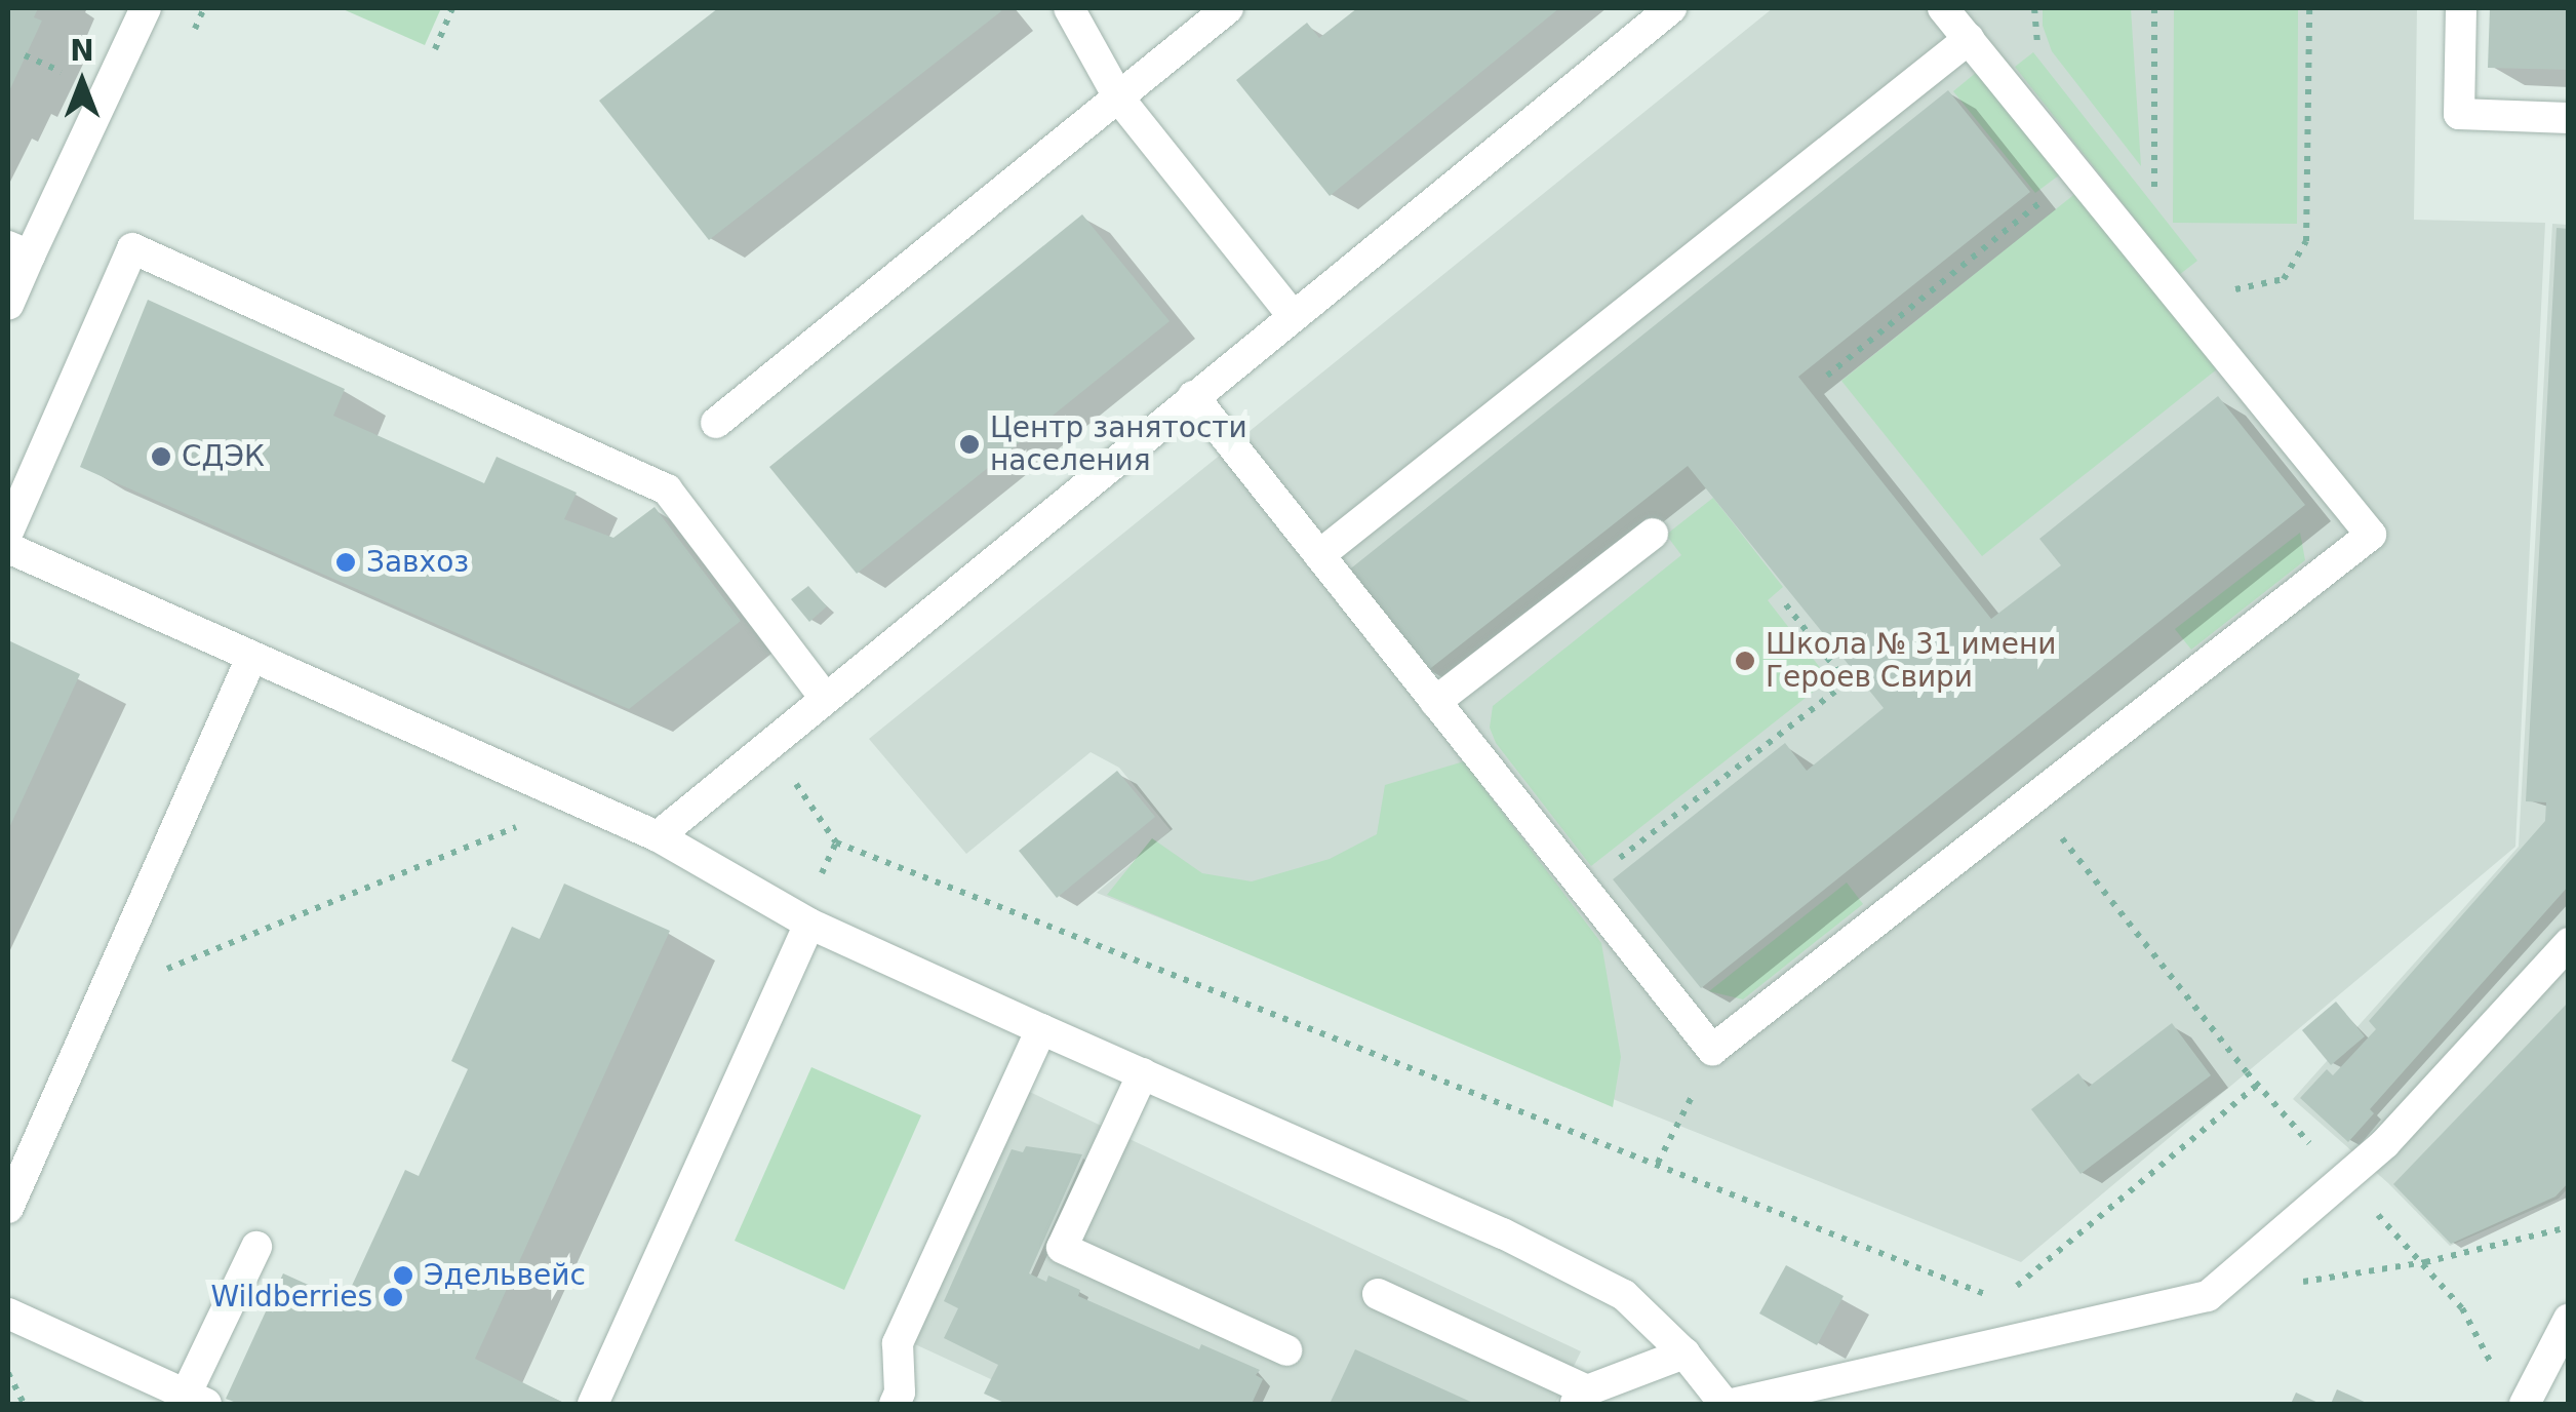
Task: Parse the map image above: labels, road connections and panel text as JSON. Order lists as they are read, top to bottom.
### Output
{
  "places": [
    "Центр занятости населения",
    "СДЭК",
    "Завхоз",
    "Школа № 31 имени Героев Свири",
    "Эдельвейс",
    "Wildberries"
  ],
  "north": "top"
}
